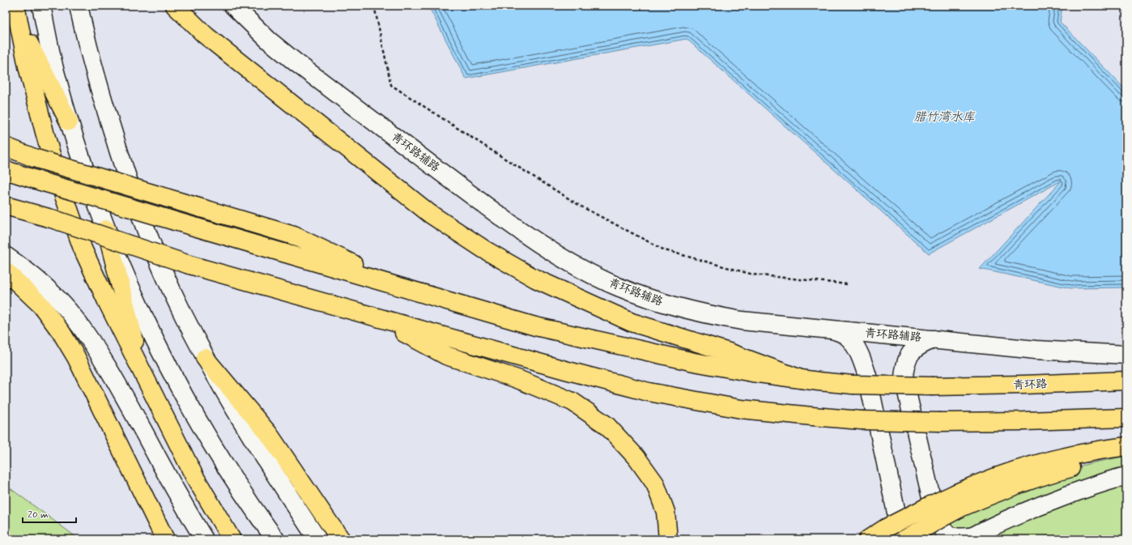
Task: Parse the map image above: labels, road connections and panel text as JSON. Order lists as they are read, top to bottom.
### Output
{
  "streets": {
    "main road": ["青环路"],
    "street": ["青环路辅路"]
  },
  "water": ["腊竹湾水库"],
  "scale_bar": "20 m"
}
